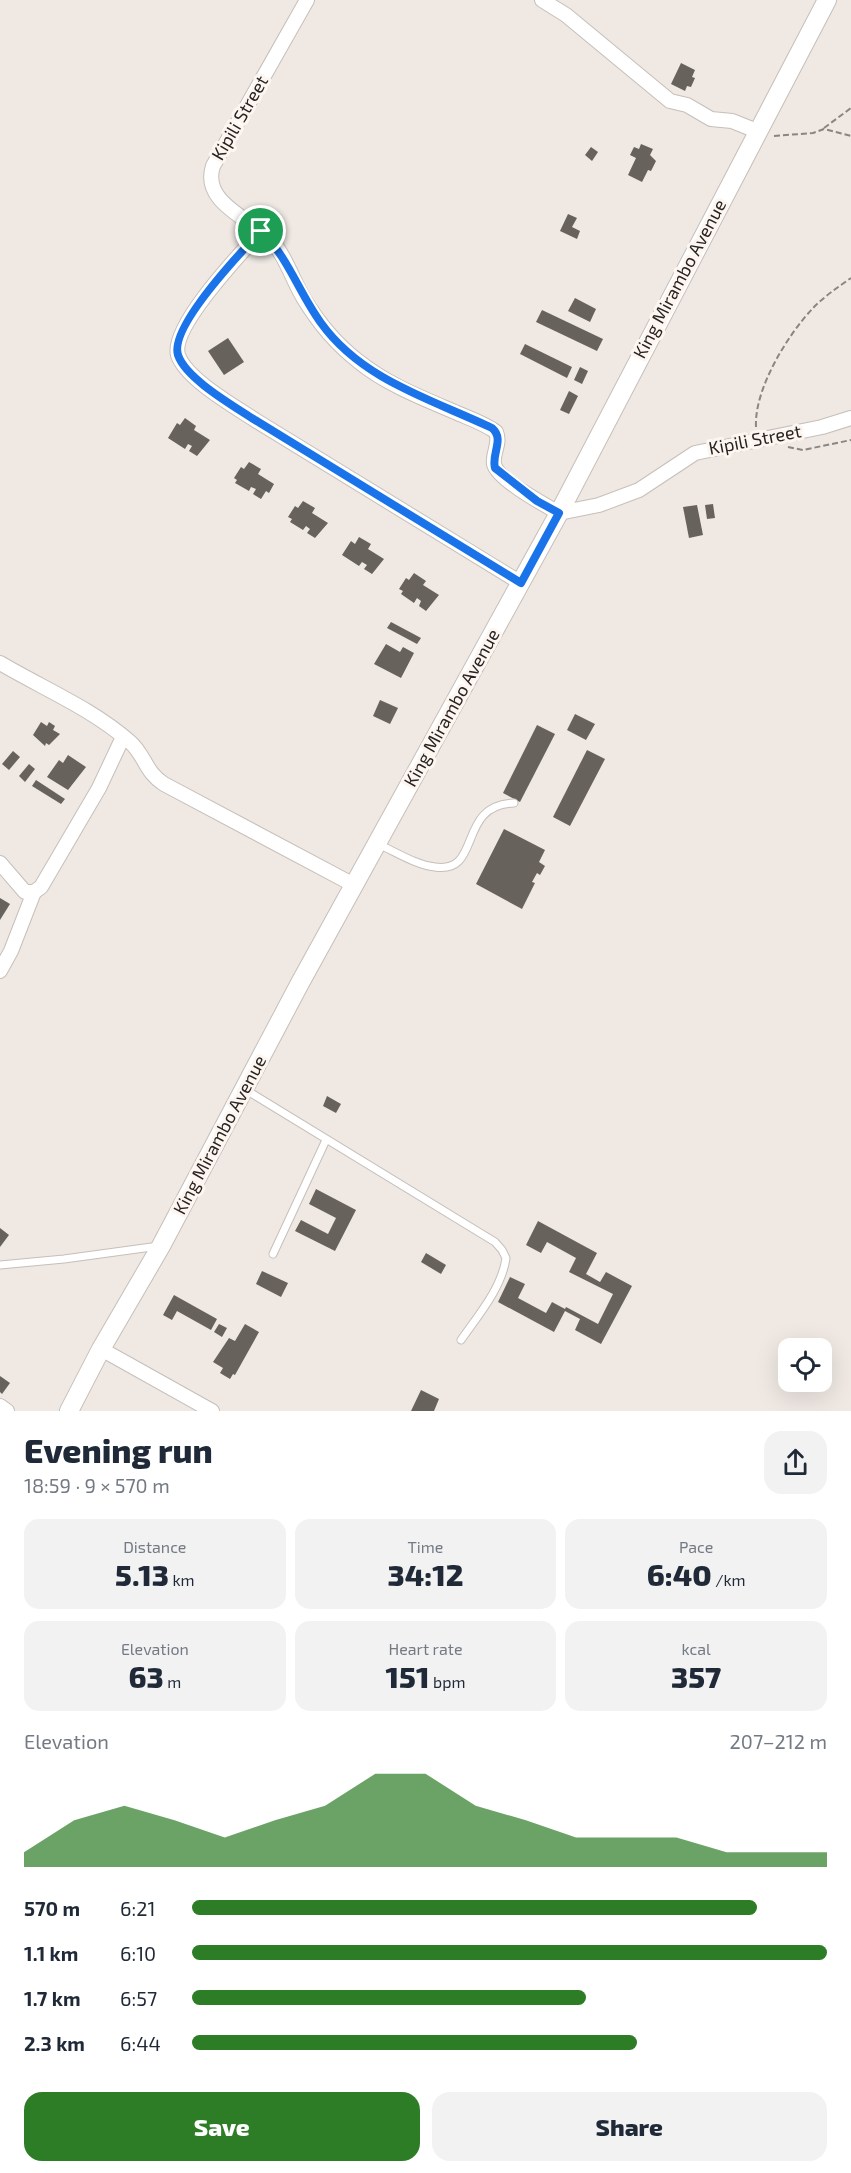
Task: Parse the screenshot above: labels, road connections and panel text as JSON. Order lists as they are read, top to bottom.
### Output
{
  "streets": {
    "main road": ["King Mirambo Avenue"],
    "street": ["Kipili Street"]
  },
  "crossings": [
    ["Kipili Street", "King Mirambo Avenue"]
  ],
  "page": {
    "heading": ["Evening run", "18:59 · 9 × 570 m"],
    "stats": [
      ["Distance", "5.13 km"],
      ["Time", "34:12"],
      ["Pace", "6:40 /km"],
      ["Elevation", "63 m"],
      ["Heart rate", "151 bpm"],
      ["kcal", "357"]
    ],
    "chart": ["Elevation", "207–212 m"],
    "list": [
      {
        "name": "570 m",
        "note": "6:21"
      },
      {
        "name": "1.1 km",
        "note": "6:10"
      },
      {
        "name": "1.7 km",
        "note": "6:57"
      },
      {
        "name": "2.3 km",
        "note": "6:44"
      }
    ],
    "buttons": ["Save", "Share"]
  }
}
